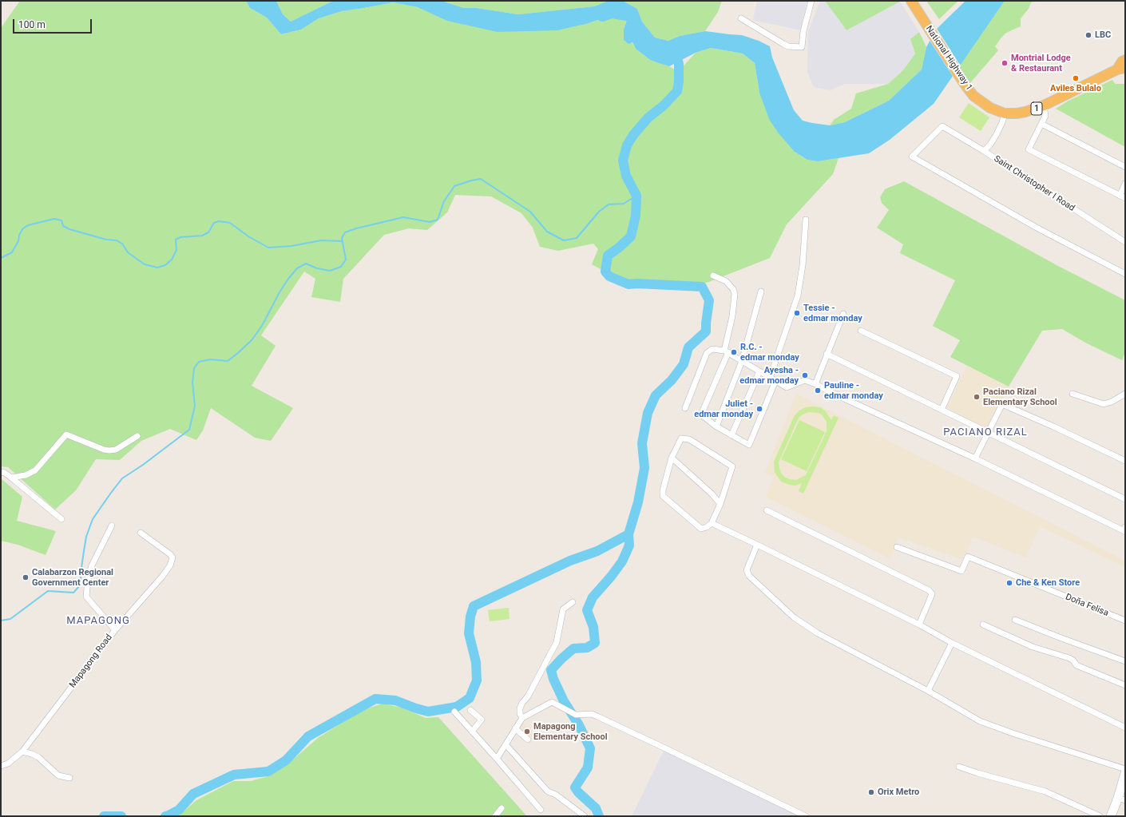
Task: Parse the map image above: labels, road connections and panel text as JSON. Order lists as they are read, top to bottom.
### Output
{
  "streets": {
    "highway": ["National Highway 1", "1"],
    "street": ["Saint Christopher I Road", "Doña Felisa", "Mapagong Road"]
  },
  "districts": ["PACIANO RIZAL", "MAPAGONG"],
  "places": [
    "LBC",
    "Montrial Lodge & Restaurant",
    "Aviles Bulalo",
    "Tessie - edmar monday",
    "R.C. - edmar monday",
    "Ayesha - edmar monday",
    "Pauline - edmar monday",
    "Paciano Rizal Elementary School",
    "Juliet - edmar monday",
    "Calabarzon Regional Government Center",
    "Che & Ken Store",
    "Mapagong Elementary School",
    "Orix Metro"
  ],
  "scale_bar": "100 m"
}
